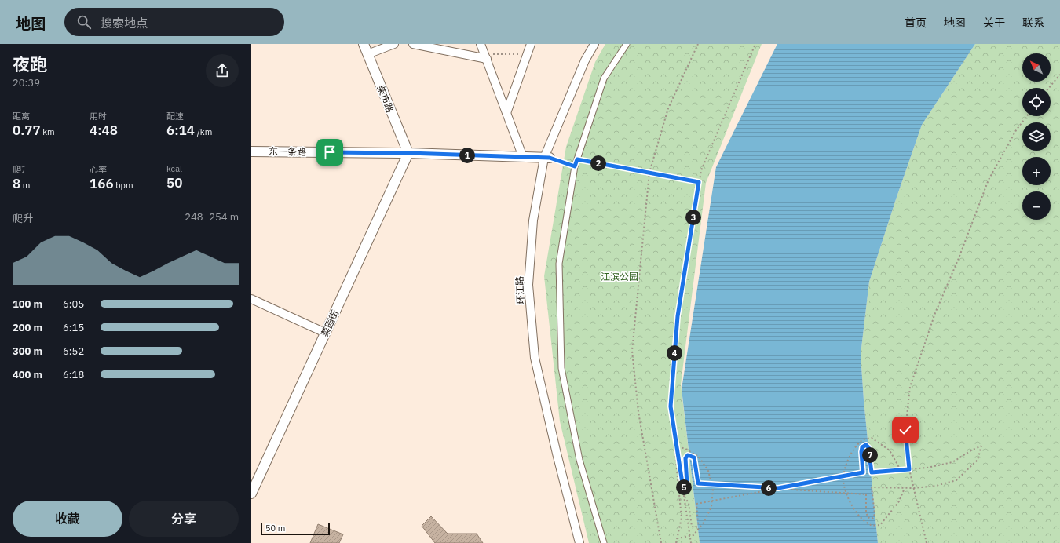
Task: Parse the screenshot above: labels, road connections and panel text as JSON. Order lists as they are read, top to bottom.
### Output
{
  "streets": {
    "street": [
      "柴市路",
      "东一条路",
      "环江路",
      "菜园街"
    ]
  },
  "crossings": [
    ["柴市路", "东一条路"],
    ["柴市路", "菜园街"],
    ["东一条路", "环江路"],
    ["东一条路", "菜园街"]
  ],
  "parks": ["江滨公园"],
  "scale_bar": "50 m",
  "north": "top left",
  "page": {
    "header": "地图",
    "search": "搜索地点",
    "nav": [
      "首页",
      "地图",
      "关于",
      "联系"
    ],
    "heading": ["夜跑", "20:39"],
    "map_buttons": ["+", "−"],
    "stats": [
      ["距离", "0.77 km"],
      ["用时", "4:48"],
      ["配速", "6:14 /km"],
      ["爬升", "8 m"],
      ["心率", "166 bpm"],
      ["kcal", "50"]
    ],
    "pins": [
      "1",
      "2",
      "3",
      "4",
      "7",
      "5",
      "6"
    ],
    "chart": ["爬升", "248–254 m"],
    "list": [
      {
        "name": "100 m",
        "note": "6:05"
      },
      {
        "name": "200 m",
        "note": "6:15"
      },
      {
        "name": "300 m",
        "note": "6:52"
      },
      {
        "name": "400 m",
        "note": "6:18"
      }
    ],
    "buttons": ["收藏", "分享"],
    "scale": "50 m"
  }
}
